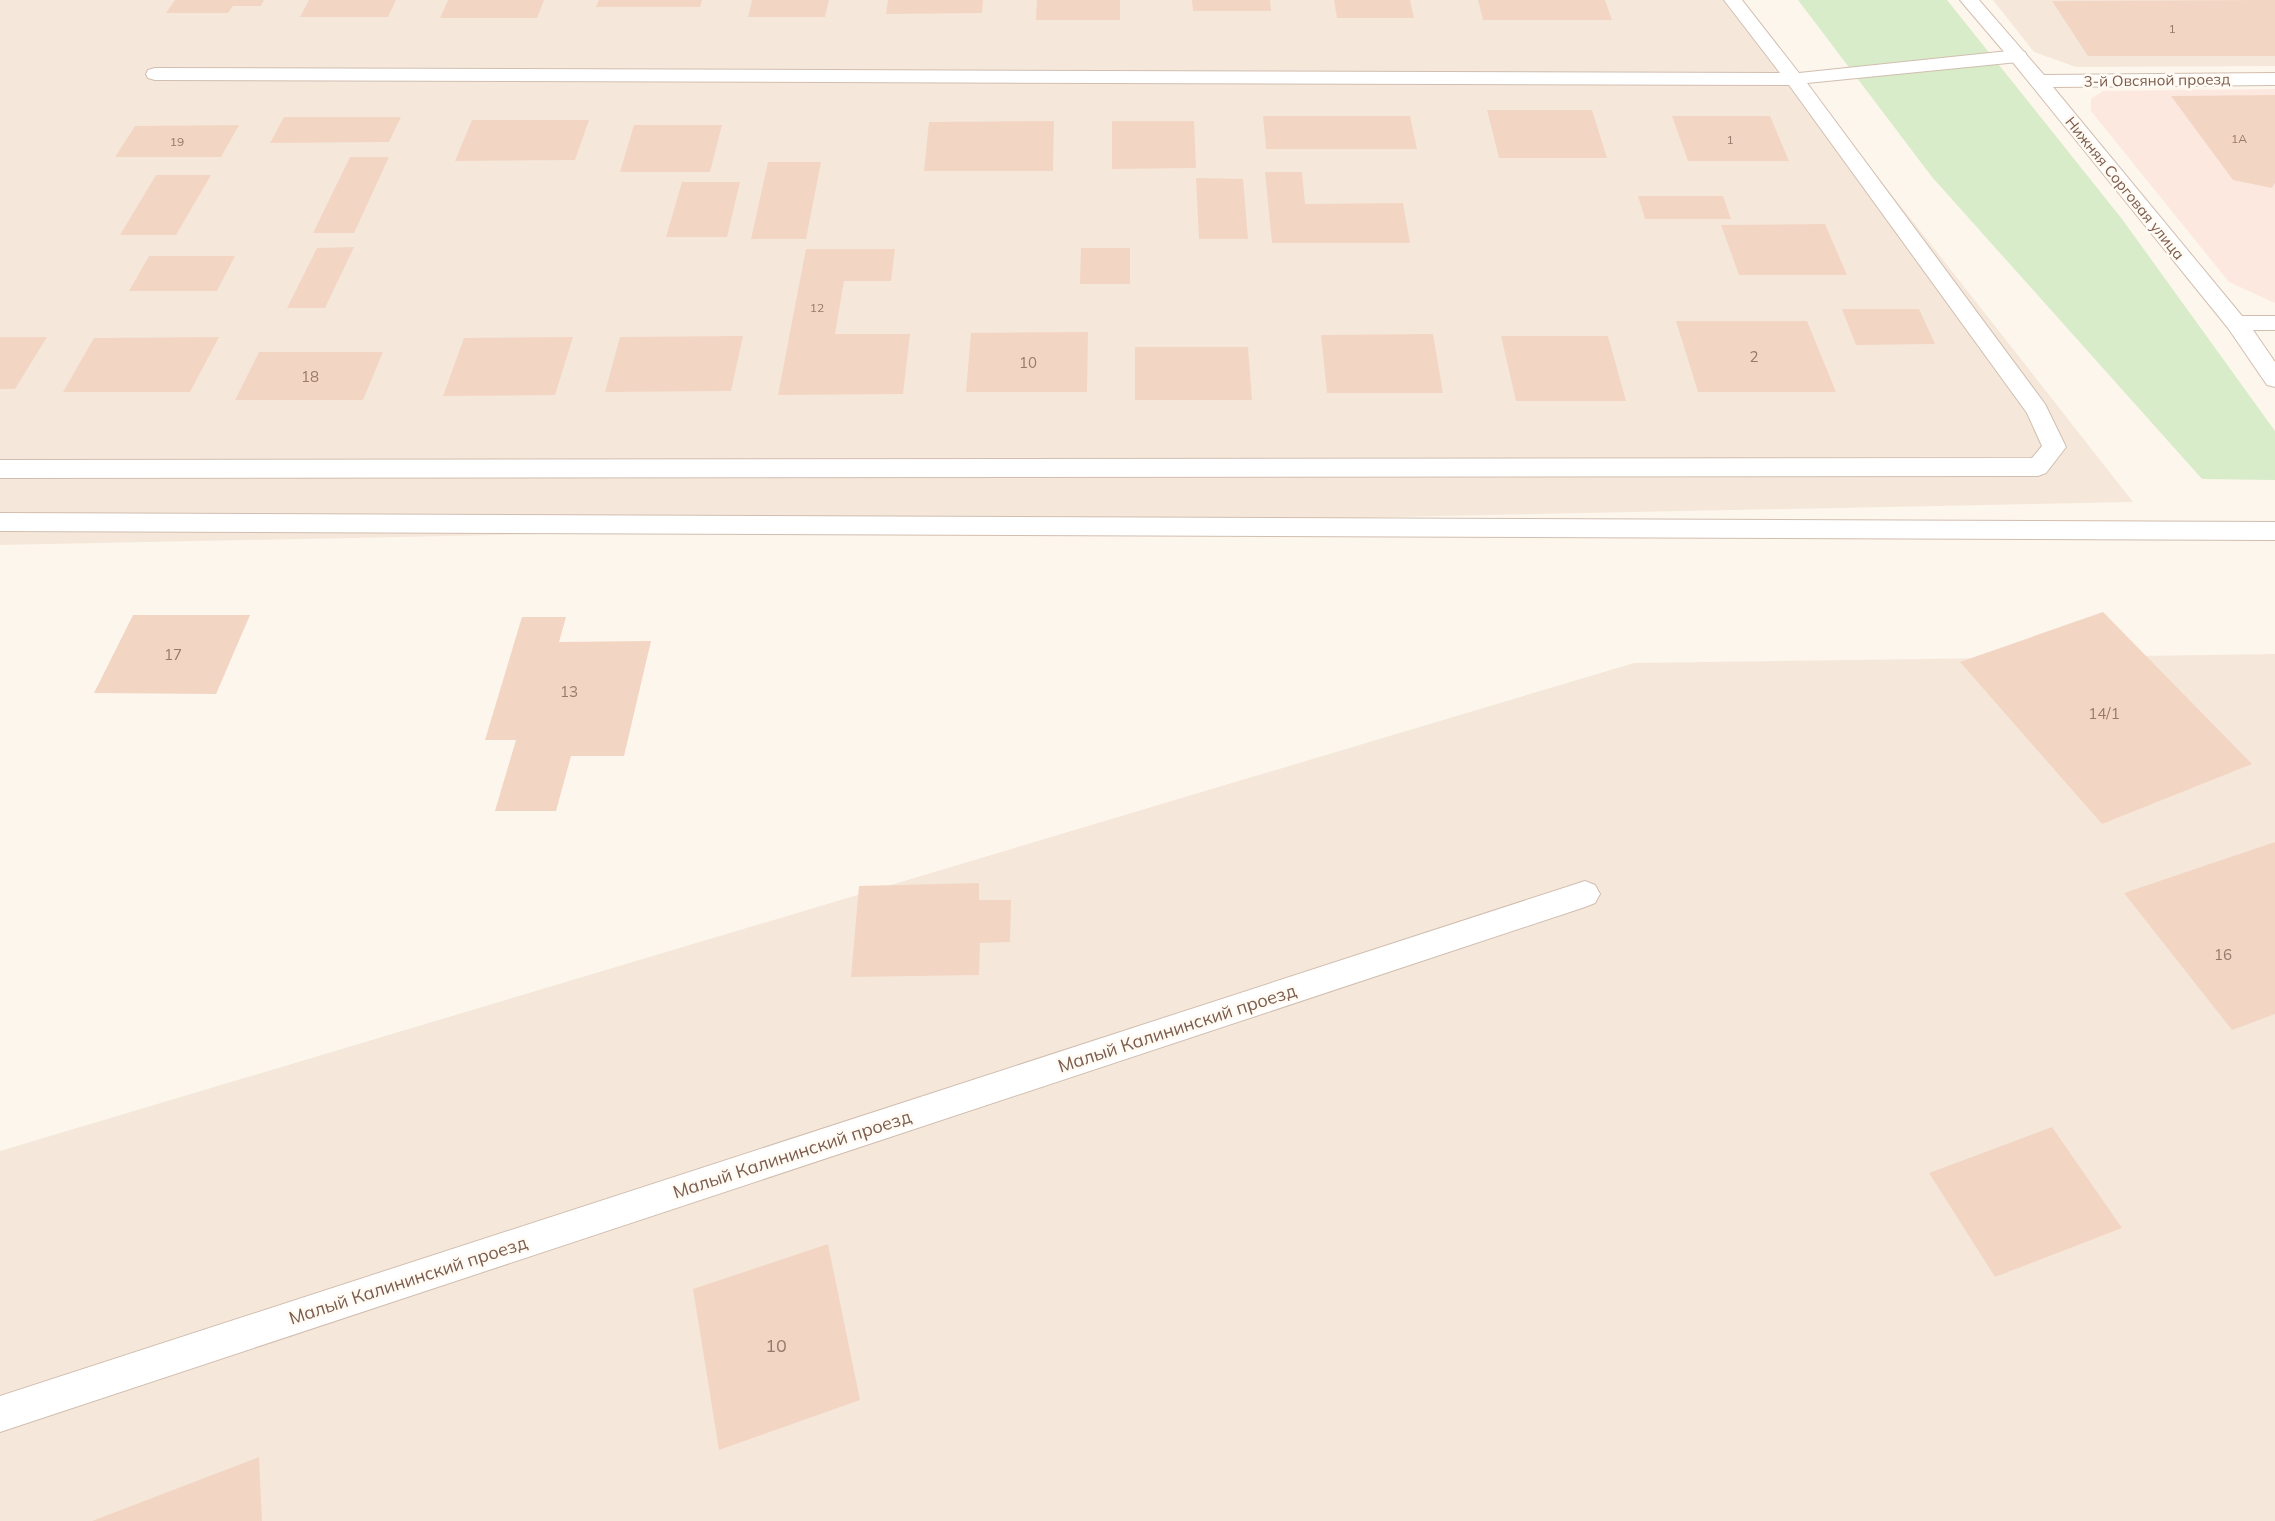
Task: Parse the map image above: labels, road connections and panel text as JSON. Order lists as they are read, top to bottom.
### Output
{
  "streets": {
    "street": ["3-й Овсяной проезд", "Нижняя Сорговая улица", "Малый Калининский проезд"]
  },
  "crossings": [
    ["3-й Овсяной проезд", "Нижняя Сорговая улица"]
  ],
  "house_numbers": [
    "1",
    "1А",
    "1",
    "19",
    "12",
    "2",
    "10",
    "18",
    "17",
    "13",
    "14/1",
    "16",
    "10"
  ]
}
